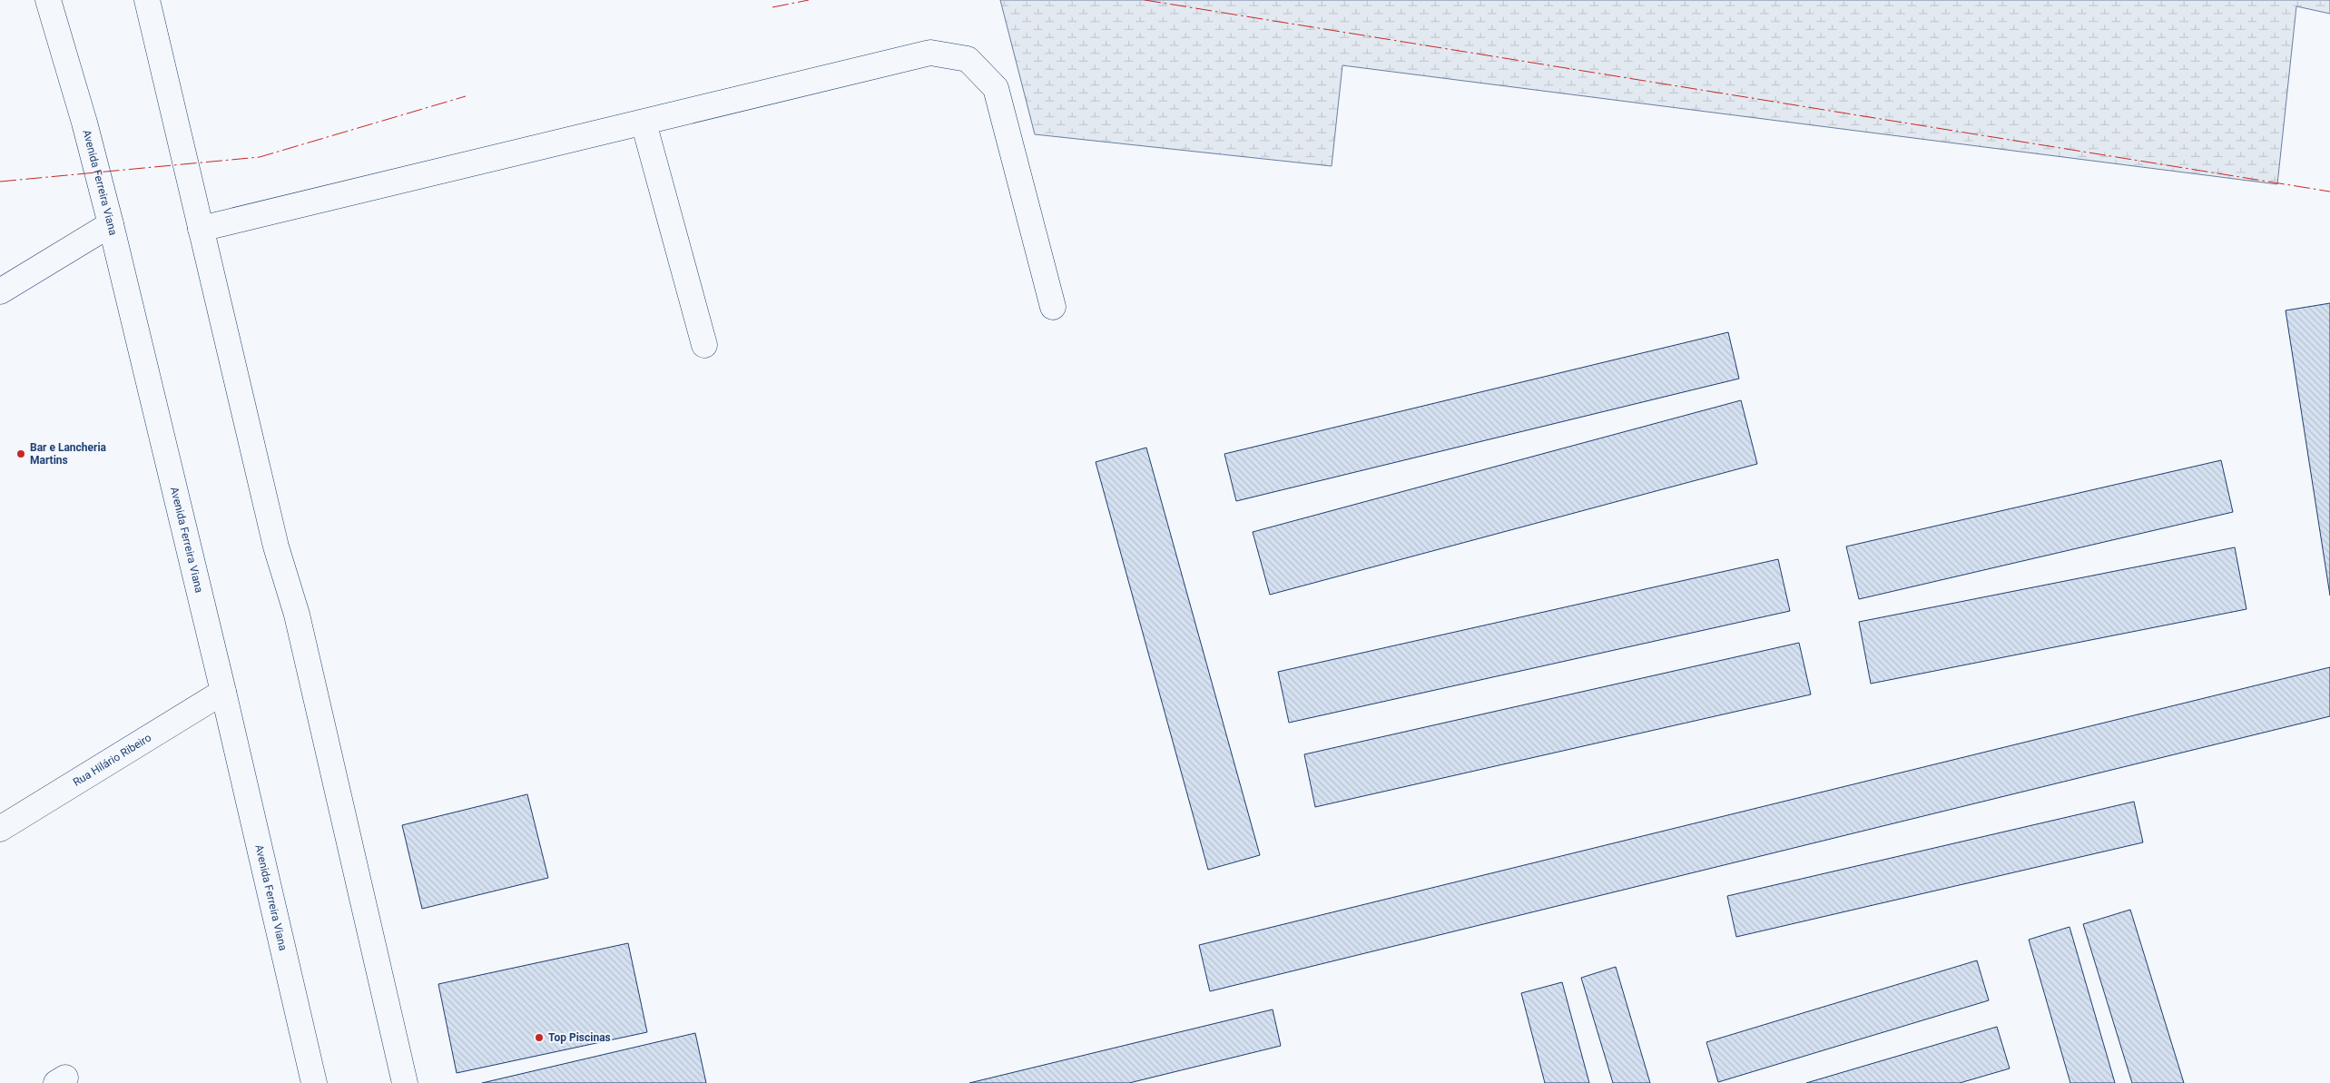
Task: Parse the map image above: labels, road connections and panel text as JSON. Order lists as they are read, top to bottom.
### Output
{
  "streets": {
    "main road": ["Avenida Ferreira Viana", "Rua Hilário Ribeiro"]
  },
  "crossings": [
    ["Avenida Ferreira Viana", "Rua Hilário Ribeiro"]
  ],
  "places": ["Bar e Lancheria Martins", "Top Piscinas"]
}
